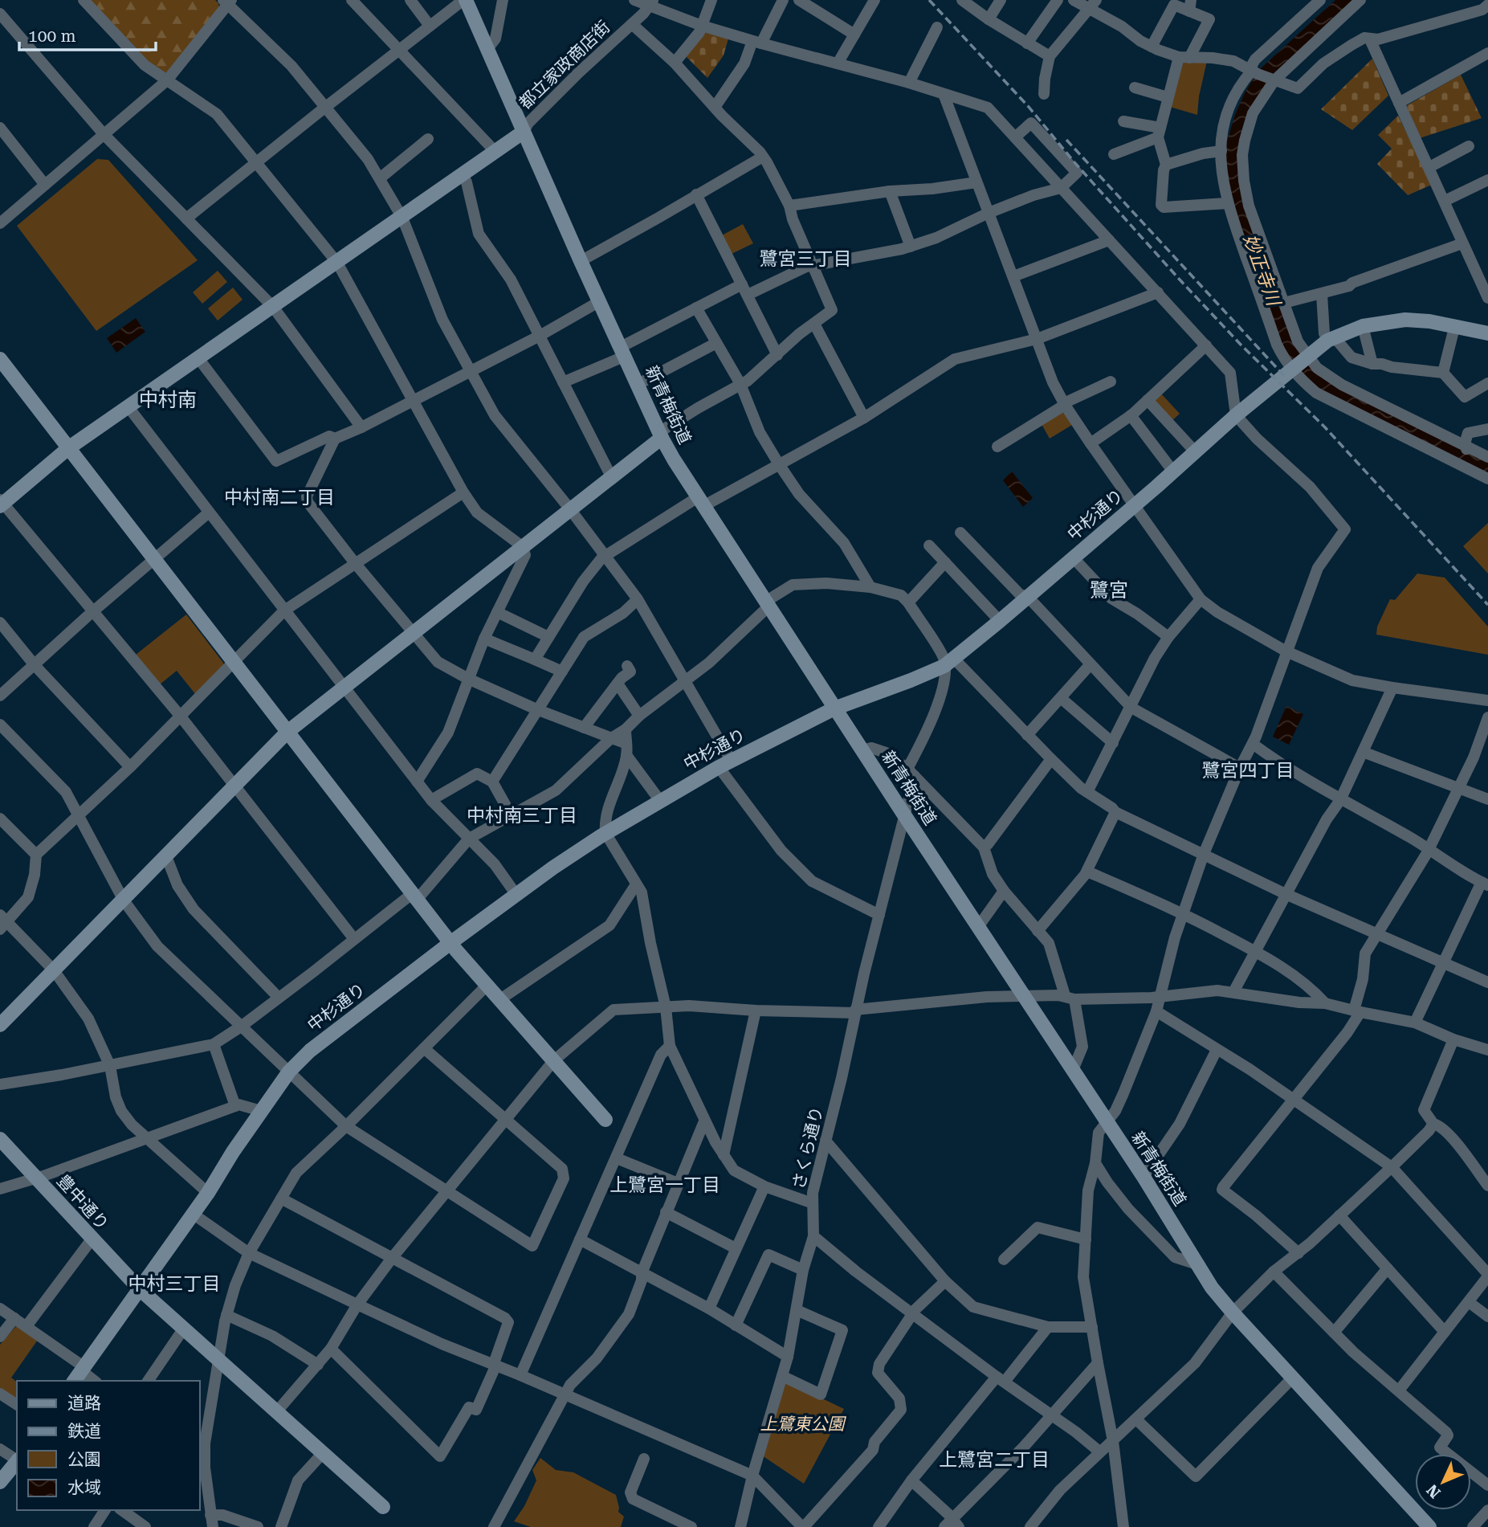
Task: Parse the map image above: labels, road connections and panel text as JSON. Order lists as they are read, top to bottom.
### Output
{
  "streets": {
    "main road": ["新青梅街道", "中杉通り", "豊中通り"],
    "street": ["都立家政商店街", "さくら通り"]
  },
  "crossings": [
    ["都立家政商店街", "新青梅街道"],
    ["新青梅街道", "中杉通り"],
    ["新青梅街道", "さくら通り"],
    ["中杉通り", "さくら通り"],
    ["中杉通り", "豊中通り"]
  ],
  "districts": [
    "鷺宮三丁目",
    "中村南",
    "中村南二丁目",
    "鷺宮",
    "鷺宮四丁目",
    "中村南三丁目",
    "上鷺宮一丁目",
    "中村三丁目",
    "上鷺宮二丁目"
  ],
  "water": ["妙正寺川"],
  "parks": ["上鷺東公園"],
  "legend": [
    "道路",
    "鉄道",
    "公園",
    "水域"
  ],
  "scale_bar": "100 m",
  "north": "bottom left"
}
